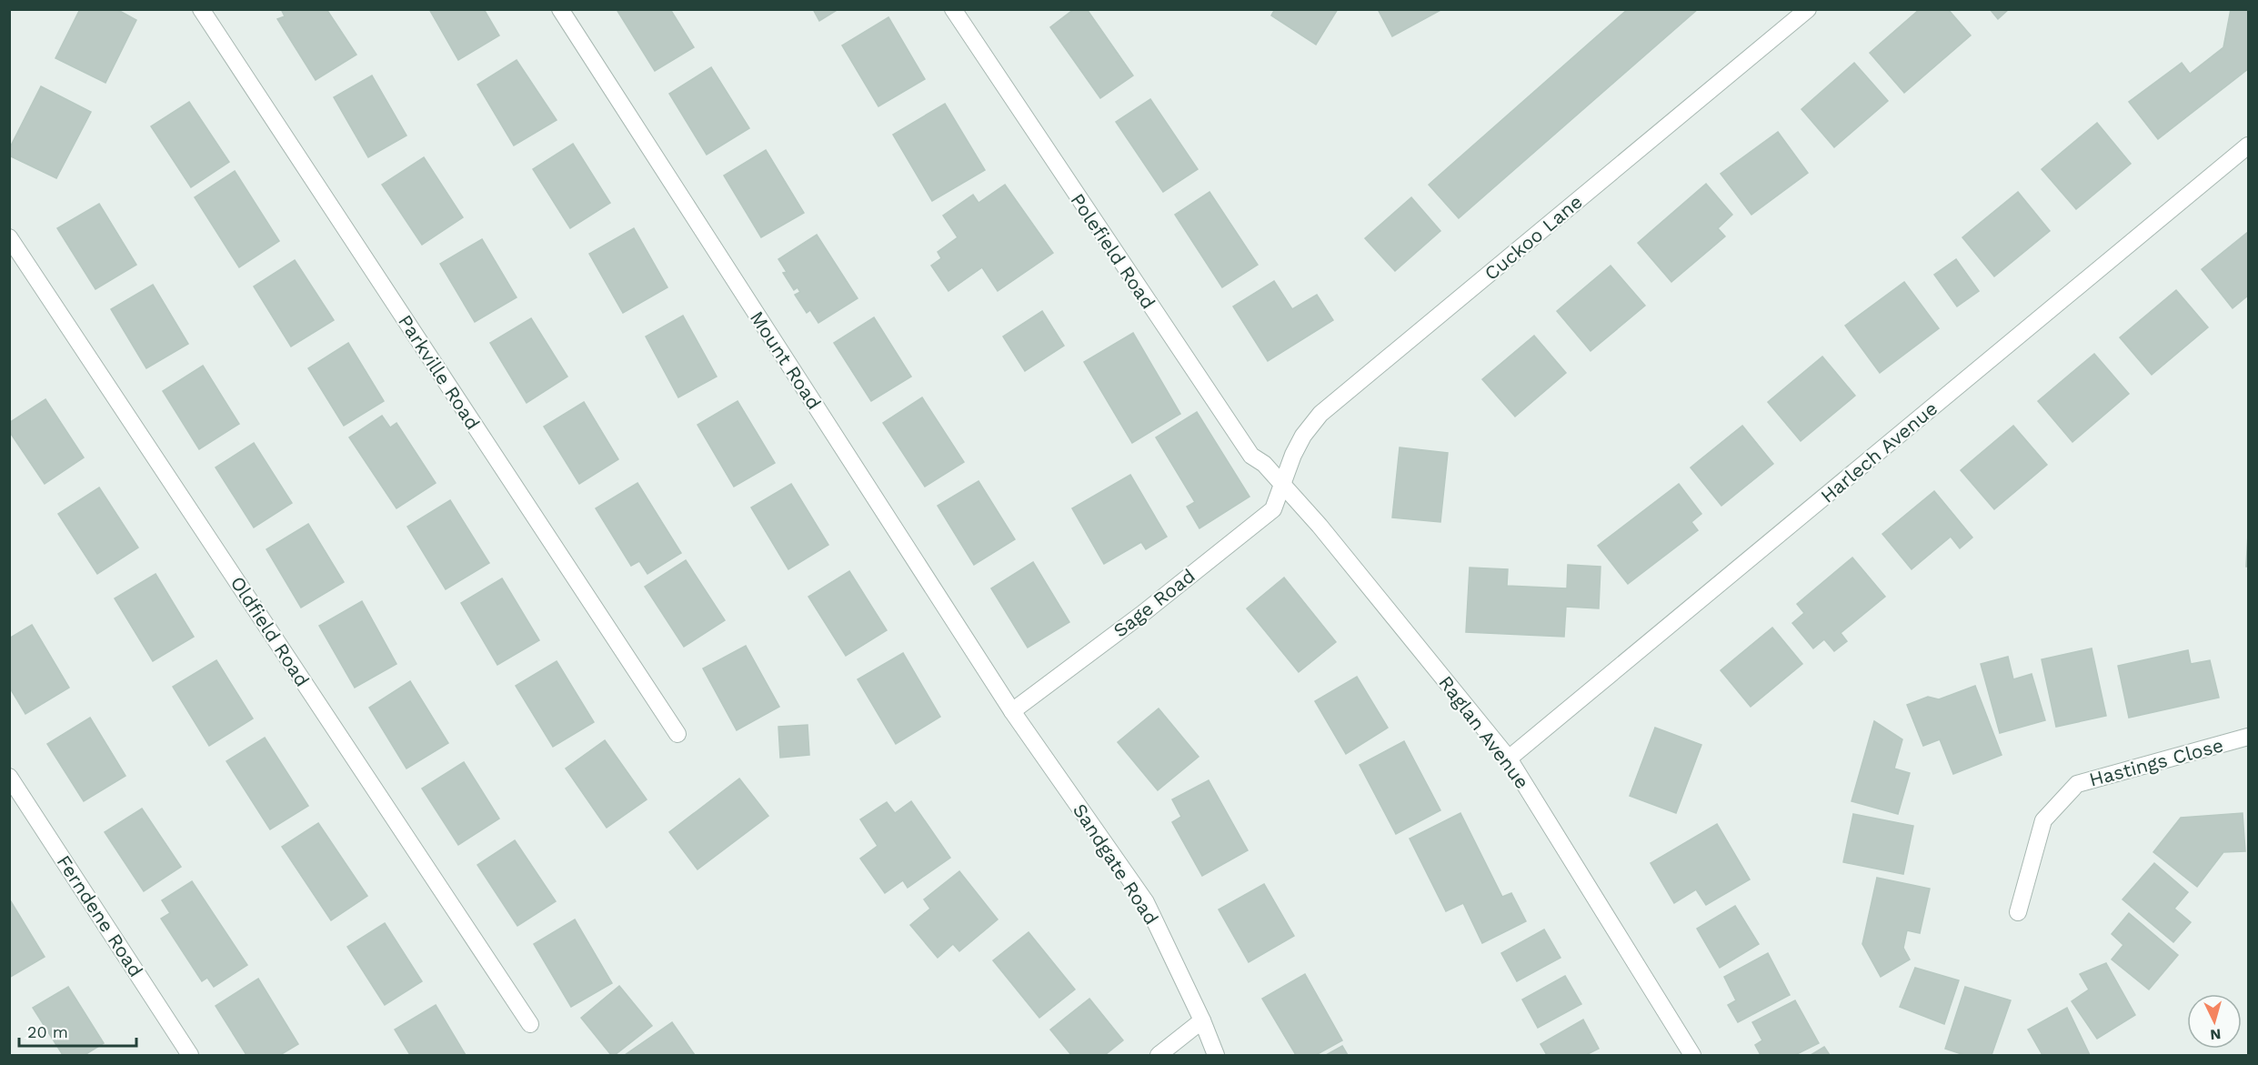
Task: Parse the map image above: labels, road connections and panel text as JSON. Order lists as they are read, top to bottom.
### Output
{
  "streets": {
    "street": [
      "Cuckoo Lane",
      "Polefield Road",
      "Mount Road",
      "Parkville Road",
      "Harlech Avenue",
      "Sage Road",
      "Oldfield Road",
      "Raglan Avenue",
      "Hastings Close",
      "Sandgate Road",
      "Ferndene Road"
    ]
  },
  "crossings": [
    ["Cuckoo Lane", "Polefield Road"],
    ["Cuckoo Lane", "Sage Road"],
    ["Cuckoo Lane", "Raglan Avenue"],
    ["Polefield Road", "Sage Road"],
    ["Polefield Road", "Raglan Avenue"],
    ["Mount Road", "Sage Road"],
    ["Mount Road", "Sandgate Road"],
    ["Harlech Avenue", "Raglan Avenue"],
    ["Sage Road", "Raglan Avenue"],
    ["Sage Road", "Sandgate Road"]
  ],
  "scale_bar": "20 m",
  "north": "bottom"
}
